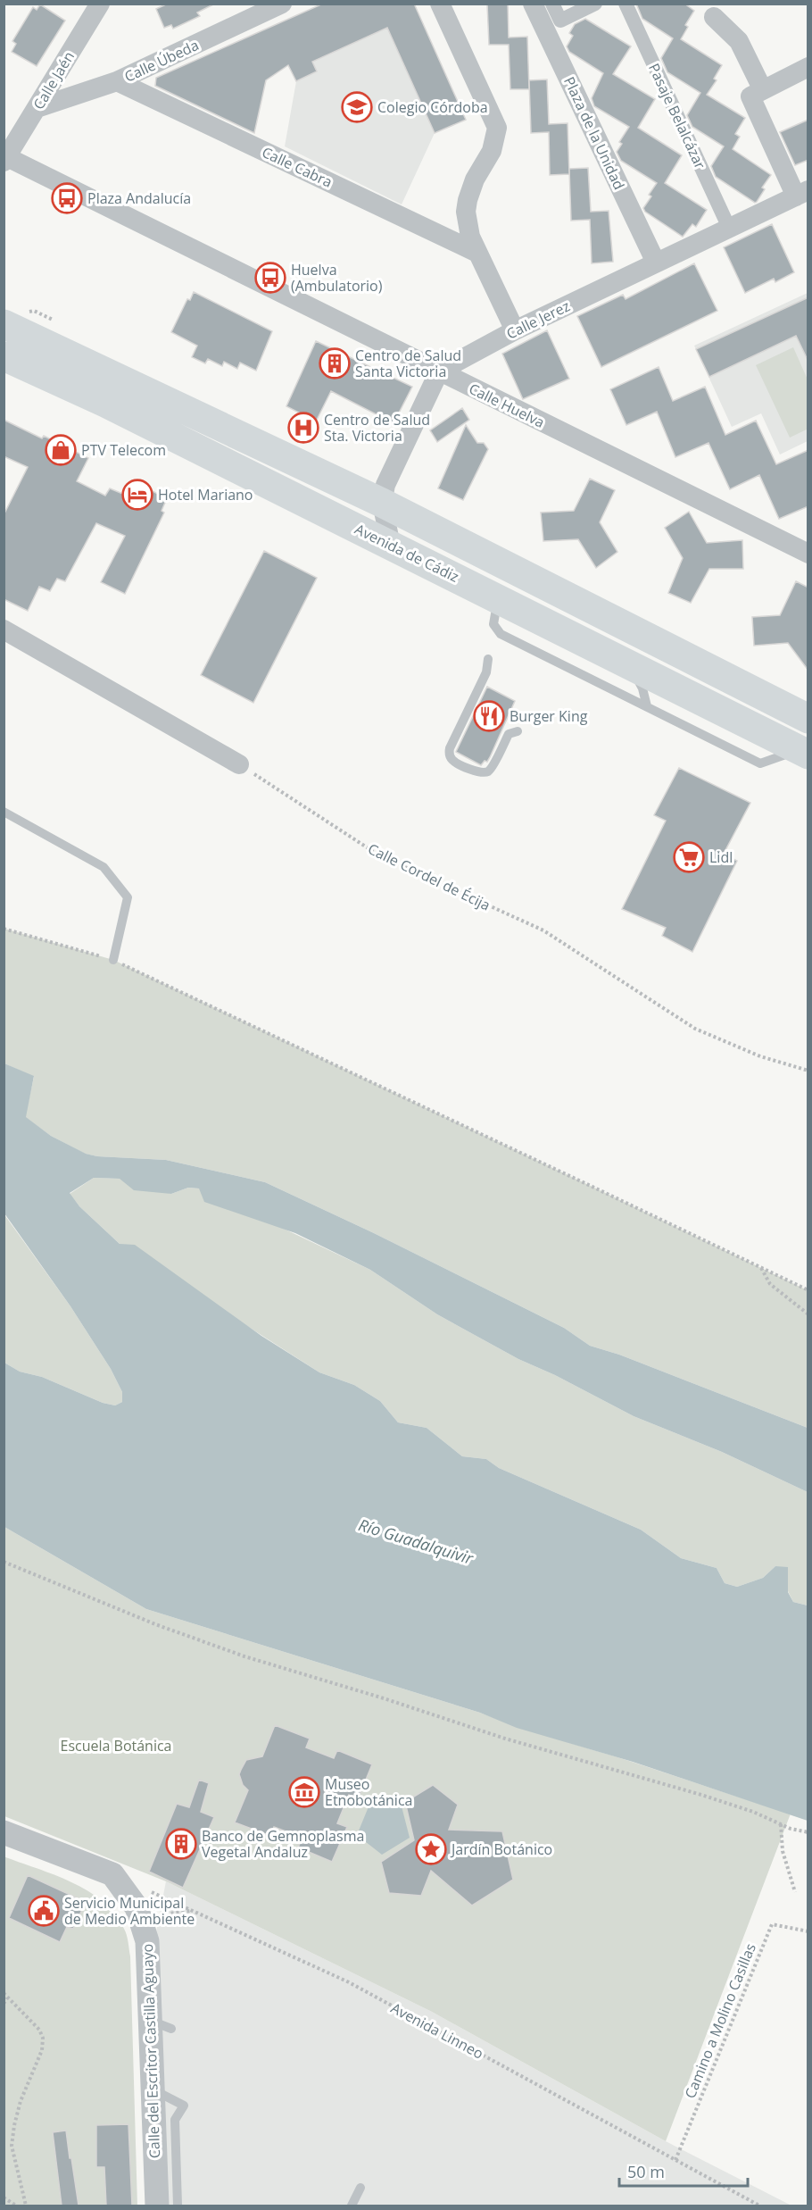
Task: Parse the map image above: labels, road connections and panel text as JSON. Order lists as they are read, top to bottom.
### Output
{
  "streets": {
    "main road": ["Avenida de Cádiz"],
    "street": [
      "Calle Úbeda",
      "Calle Jaén",
      "Pasaje Belalcázar",
      "Plaza de la Unidad",
      "Calle Cabra",
      "Calle Jerez",
      "Calle Huelva",
      "Calle del Escritor Castilla Aguayo"
    ],
    "path": ["Calle Cordel de Écija", "Camino a Molino Casillas", "Avenida Linneo"]
  },
  "crossings": [
    ["Calle Úbeda", "Calle Jaén"],
    ["Calle Úbeda", "Calle Cabra"],
    ["Calle Jaén", "Calle Huelva"],
    ["Pasaje Belalcázar", "Calle Jerez"],
    ["Plaza de la Unidad", "Calle Jerez"],
    ["Calle Jerez", "Calle Huelva"],
    ["Camino a Molino Casillas", "Avenida Linneo"],
    ["Avenida Linneo", "Calle del Escritor Castilla Aguayo"]
  ],
  "water": ["Río Guadalquivir"],
  "parks": ["Escuela Botánica"],
  "places": {
    "school or university": ["Colegio Córdoba"],
    "bus stop": ["Plaza Andalucía", "Huelva (Ambulatorio)"],
    "building": ["Centro de Salud Santa Victoria", "Banco de Gemnoplasma Vegetal Andaluz"],
    "hospital": ["Centro de Salud Sta. Victoria"],
    "shop": ["PTV Telecom"],
    "hotel": ["Hotel Mariano"],
    "restaurant": ["Burger King"],
    "supermarket": ["Lidl"],
    "museum": ["Museo Etnobotánica"],
    "place": ["Jardín Botánico"],
    "public building": ["Servicio Municipal de Medio Ambiente"]
  },
  "scale_bar": "50 m"
}
